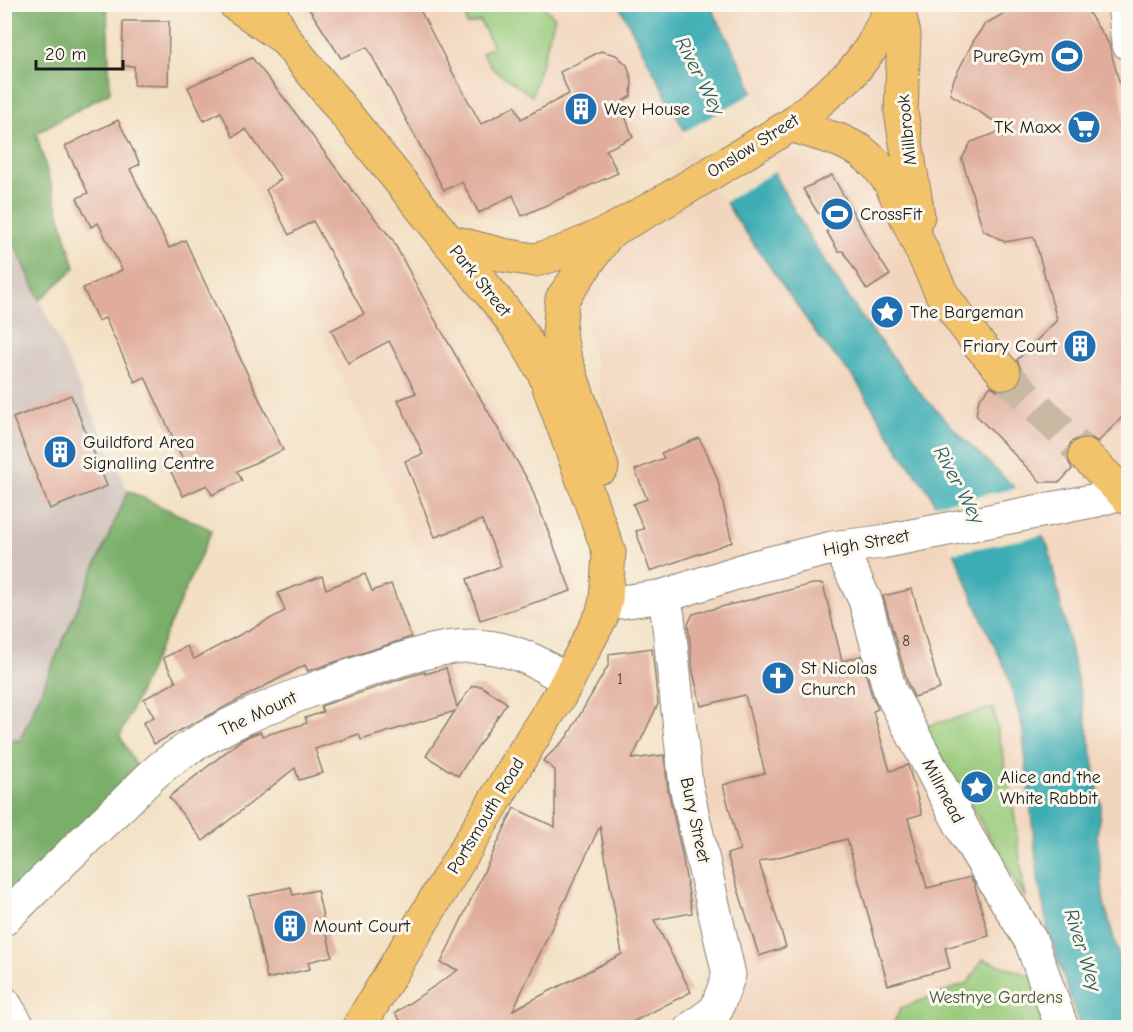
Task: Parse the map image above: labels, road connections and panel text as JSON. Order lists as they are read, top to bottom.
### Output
{
  "streets": {
    "main road": [
      "Millbrook",
      "Onslow Street",
      "Park Street",
      "Portsmouth Road"
    ],
    "street": [
      "High Street",
      "The Mount",
      "Millmead",
      "Bury Street"
    ]
  },
  "crossings": [
    ["Millbrook", "Onslow Street"],
    ["Onslow Street", "Park Street"],
    ["Park Street", "High Street"],
    ["Park Street", "Portsmouth Road"],
    ["High Street", "Millmead"],
    ["High Street", "Portsmouth Road"],
    ["High Street", "Bury Street"],
    ["The Mount", "Portsmouth Road"]
  ],
  "water": ["River Wey"],
  "parks": ["Westnye Gardens"],
  "places": {
    "sports": ["PureGym", "CrossFit"],
    "building": [
      "Wey House",
      "Friary Court",
      "Guildford Area Signalling Centre",
      "Mount Court"
    ],
    "supermarket": ["TK Maxx"],
    "place": ["The Bargeman", "Alice and the White Rabbit"],
    "church": ["St Nicolas Church"]
  },
  "house_numbers": ["8", "1"],
  "scale_bar": "20 m"
}
